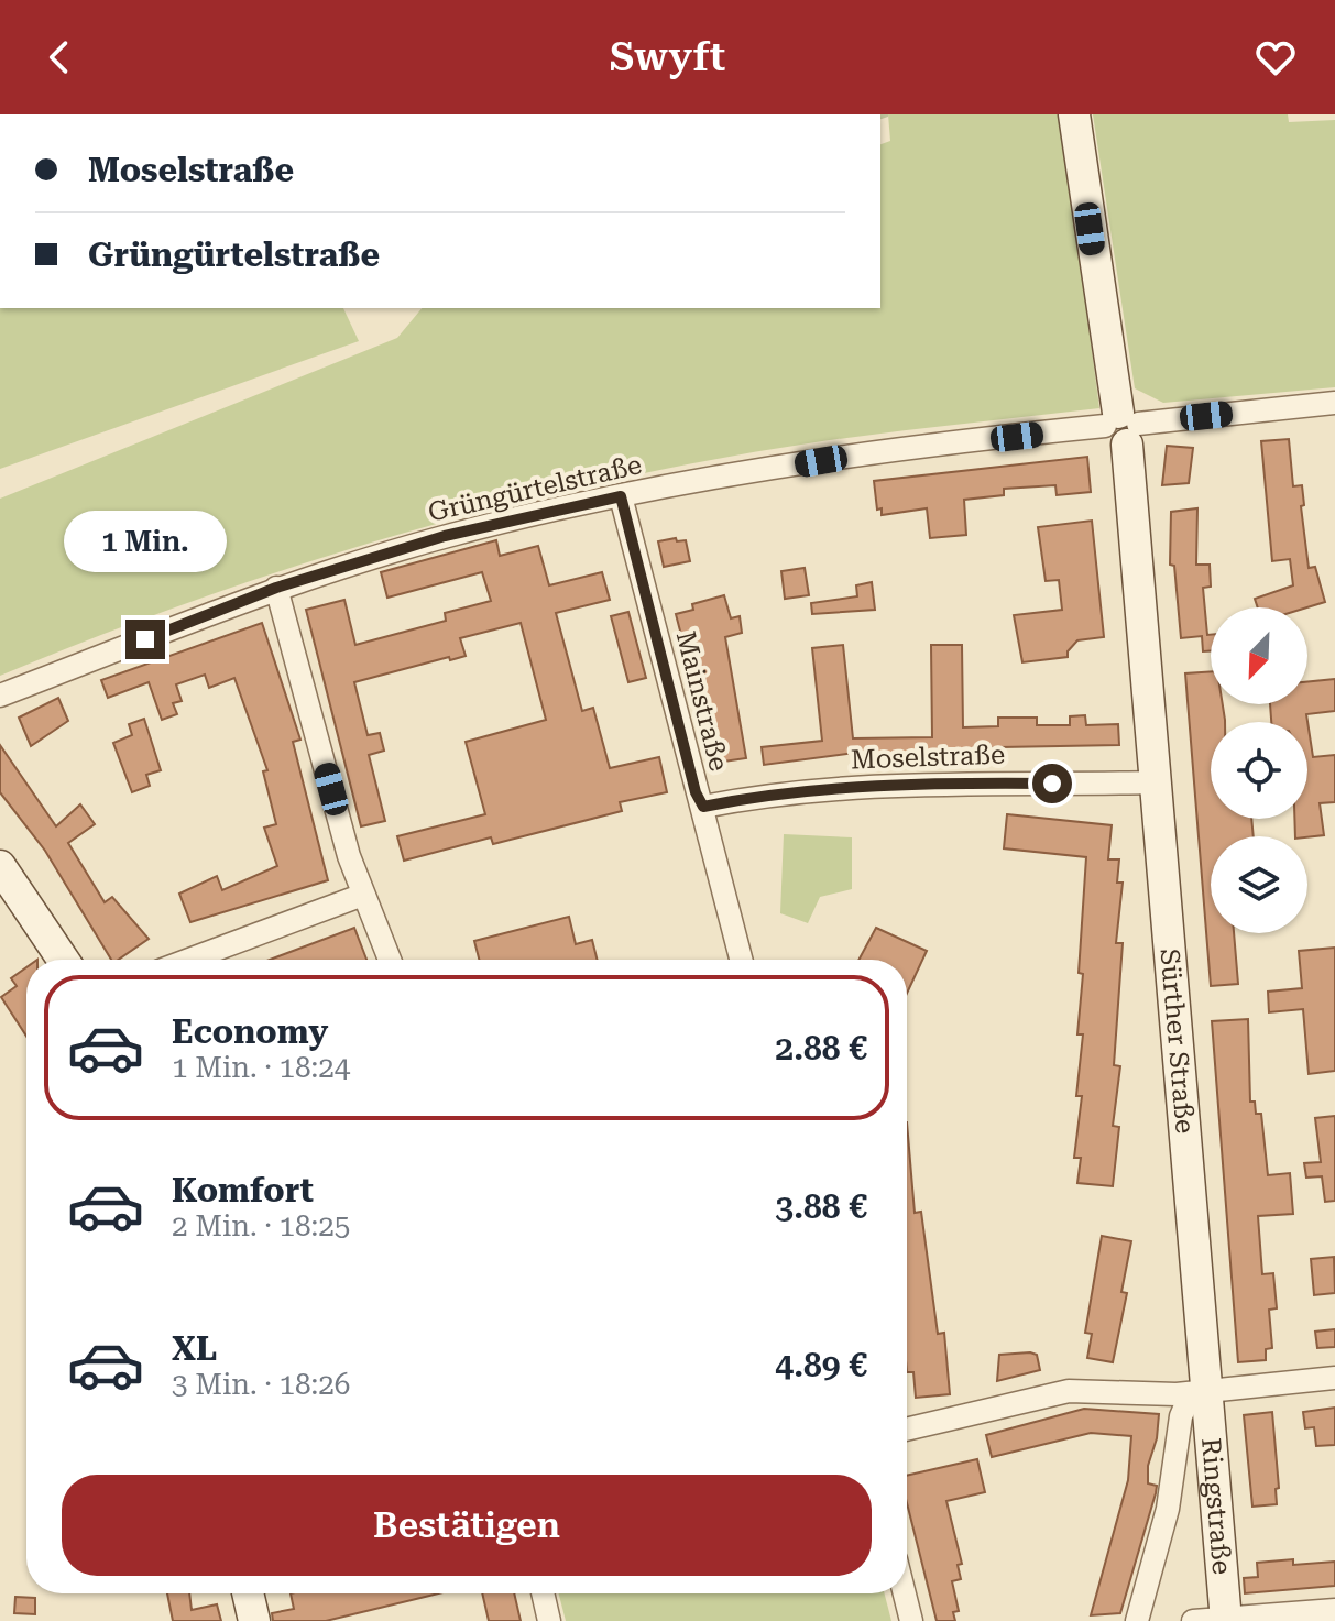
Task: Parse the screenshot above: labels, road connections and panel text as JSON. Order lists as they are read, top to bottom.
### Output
{
  "streets": {
    "street": [
      "Grüngürtelstraße",
      "Mainstraße",
      "Moselstraße",
      "Sürther Straße",
      "Ringstraße"
    ]
  },
  "crossings": [
    ["Grüngürtelstraße", "Mainstraße"],
    ["Grüngürtelstraße", "Sürther Straße"],
    ["Mainstraße", "Moselstraße"],
    ["Moselstraße", "Sürther Straße"],
    ["Sürther Straße", "Ringstraße"]
  ],
  "north": "bottom left",
  "page": {
    "header": "Swyft",
    "banner": ["Moselstraße", "Grüngürtelstraße"],
    "bubble": "1 Min.",
    "list": [
      {
        "name": "Economy",
        "note": "1 Min. · 18:24",
        "value": "2.88 €"
      },
      {
        "name": "Komfort",
        "note": "2 Min. · 18:25",
        "value": "3.88 €"
      },
      {
        "name": "XL",
        "note": "3 Min. · 18:26",
        "value": "4.89 €"
      }
    ],
    "buttons": "Bestätigen"
  }
}
